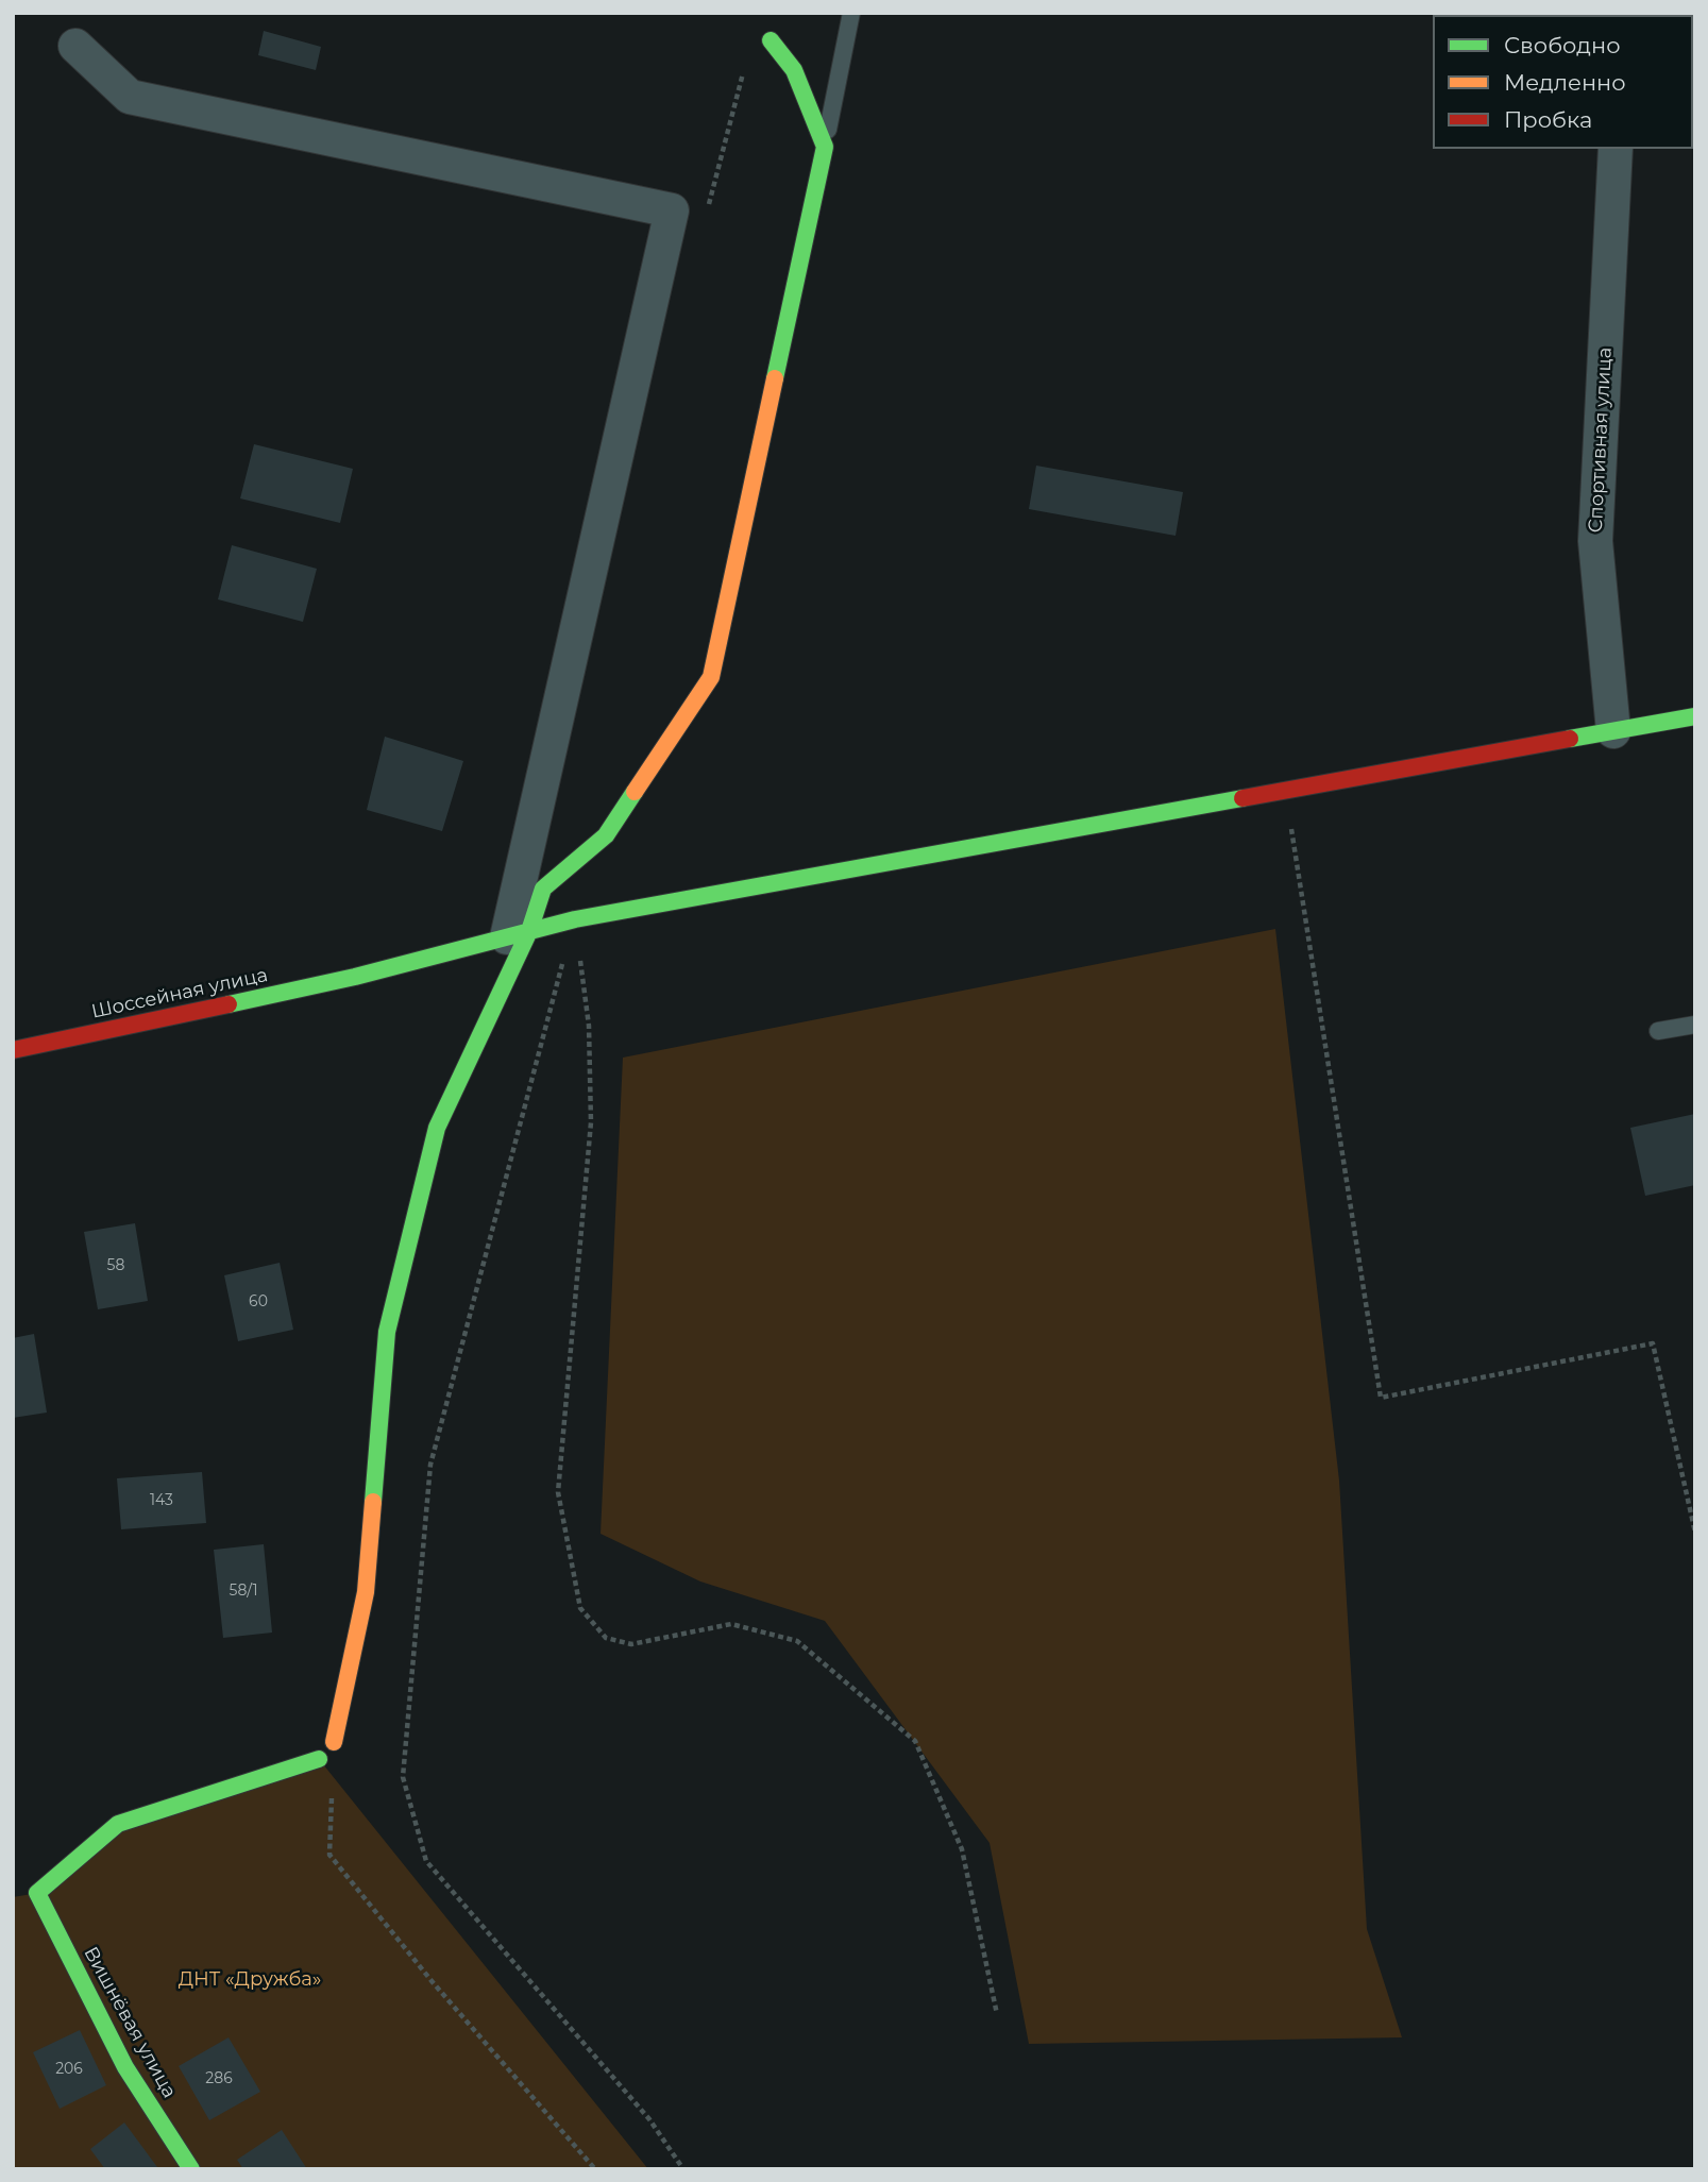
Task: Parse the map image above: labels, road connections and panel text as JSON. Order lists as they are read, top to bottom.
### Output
{
  "streets": {
    "street": ["Спортивная улица", "Шоссейная улица", "Вишнёвая улица"]
  },
  "crossings": [
    ["Спортивная улица", "Шоссейная улица"]
  ],
  "parks": ["ДНТ «Дружба»"],
  "house_numbers": [
    "58",
    "60",
    "143",
    "58/1",
    "206",
    "286"
  ],
  "legend": ["Свободно", "Медленно", "Пробка"]
}
